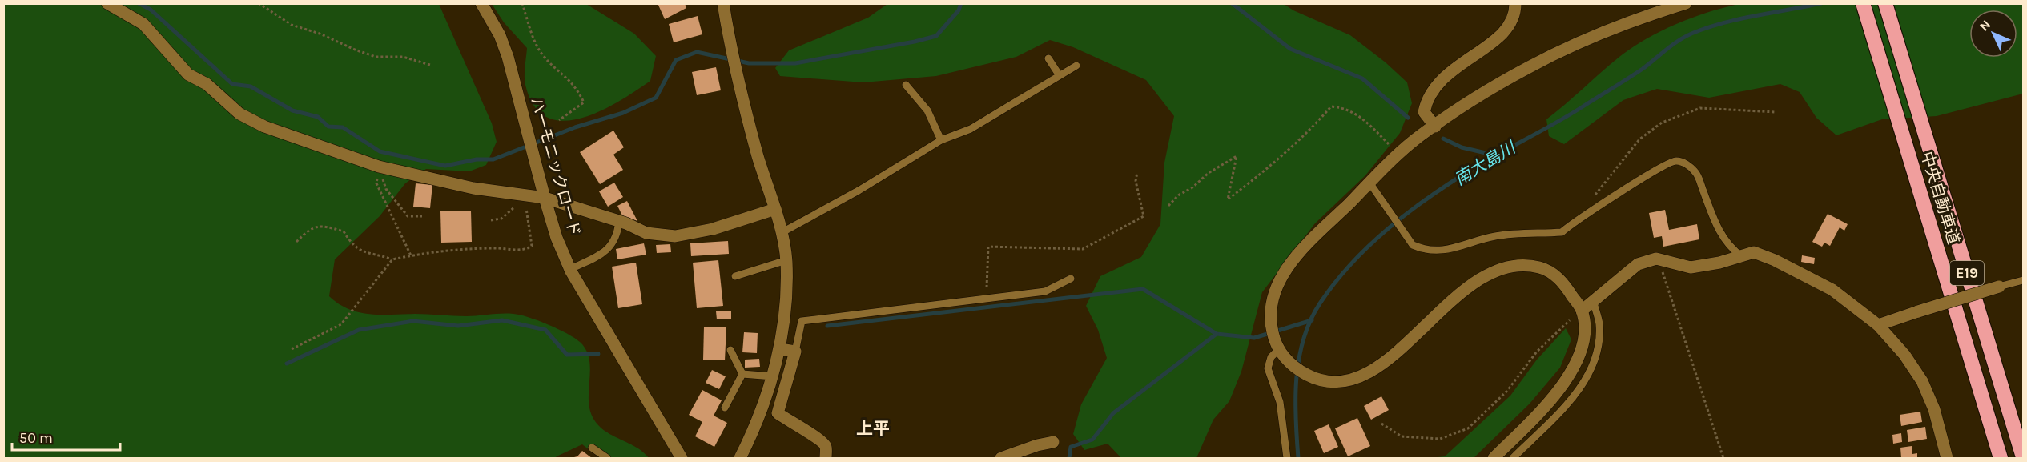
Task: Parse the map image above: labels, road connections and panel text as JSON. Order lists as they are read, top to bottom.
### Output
{
  "streets": {
    "highway": ["中央自動車道", "E19"],
    "street": ["ハーモニックロード"]
  },
  "districts": ["上平"],
  "water": ["南大島川"],
  "scale_bar": "50 m",
  "north": "top left"
}
